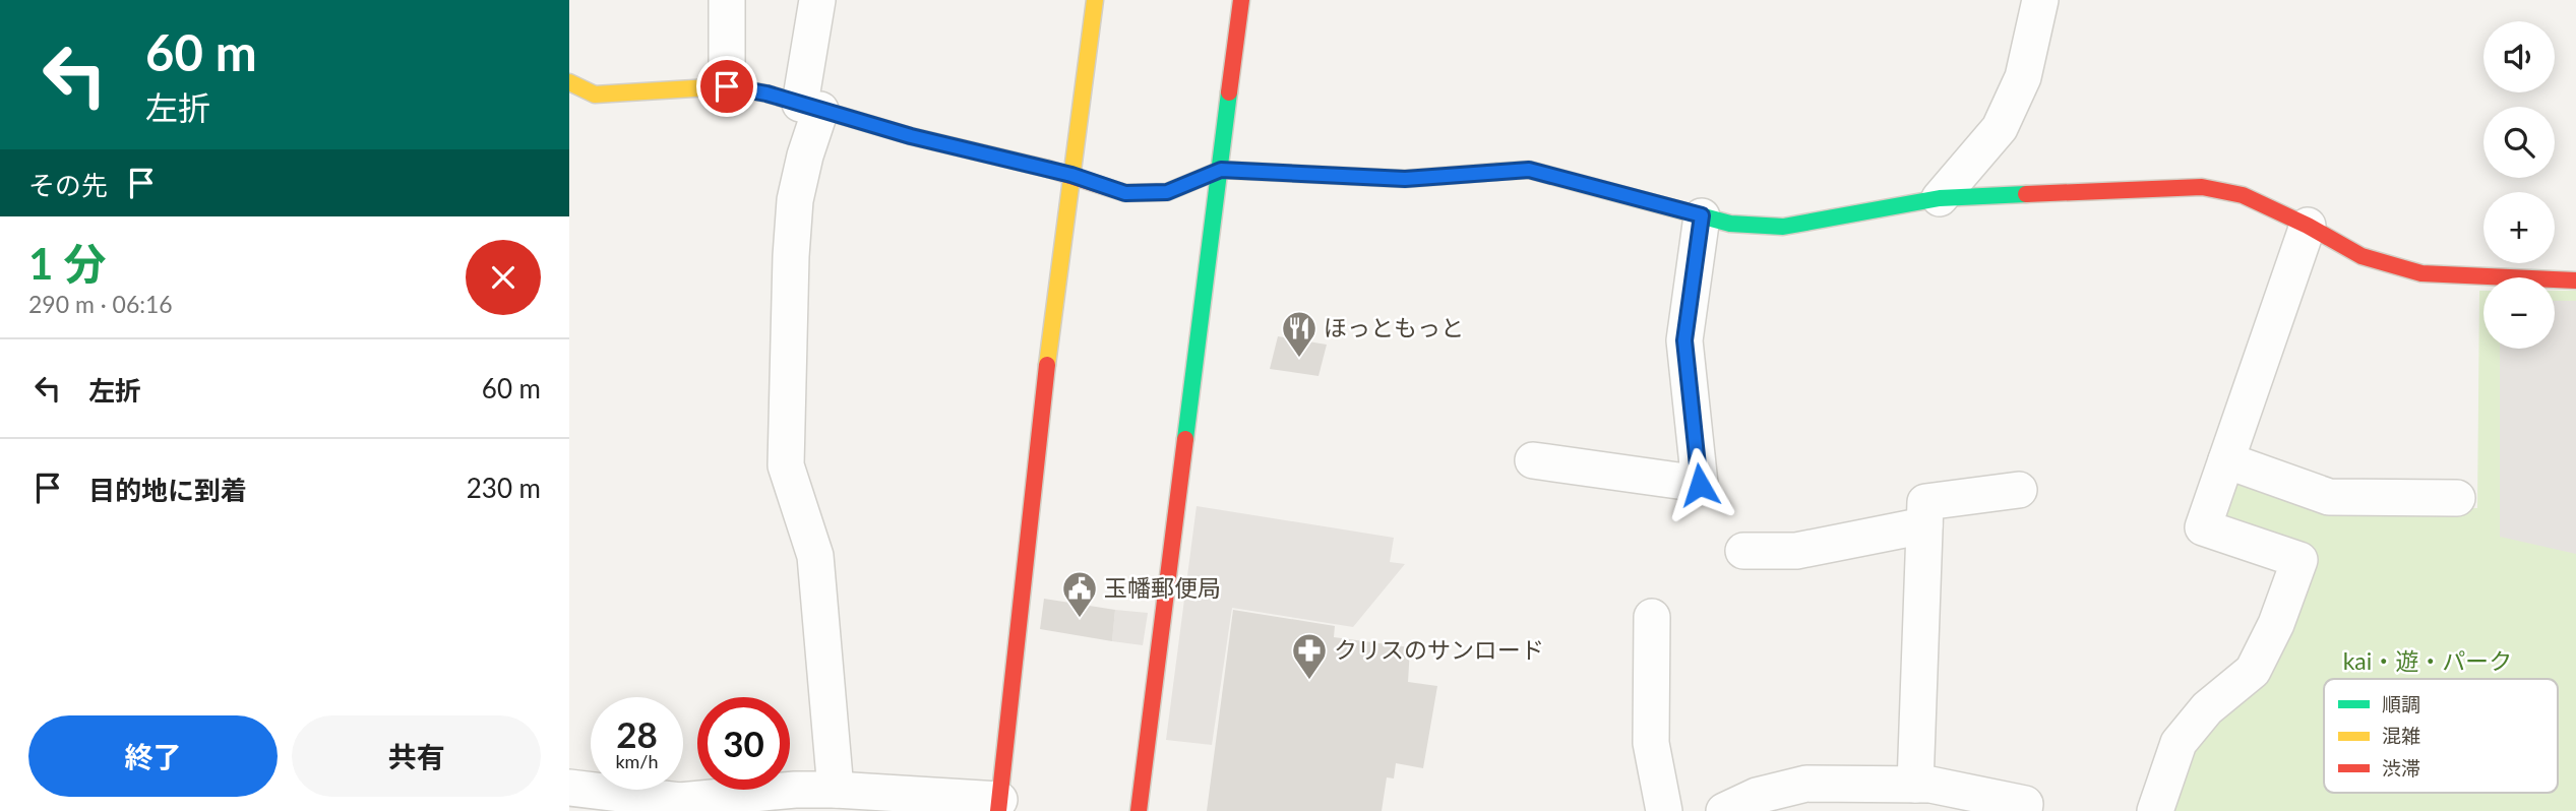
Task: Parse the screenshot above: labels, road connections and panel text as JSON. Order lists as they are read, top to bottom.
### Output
{
  "parks": ["kai・遊・パーク"],
  "places": {
    "restaurant": ["ほっともっと"],
    "public building": ["玉幡郵便局"],
    "pharmacy": ["クリスのサンロード"]
  },
  "legend": ["順調", "混雑", "渋滞"],
  "page": {
    "turn": ["60 m", "左折"],
    "map_buttons": ["+", "−"],
    "then": "その先",
    "heading": ["1 分", "290 m · 06:16"],
    "list": [
      {
        "name": "左折",
        "value": "60 m"
      },
      {
        "name": "目的地に到着",
        "value": "230 m"
      }
    ],
    "speed": "28 km/h",
    "limit": "30",
    "buttons": ["終了", "共有"]
  }
}
